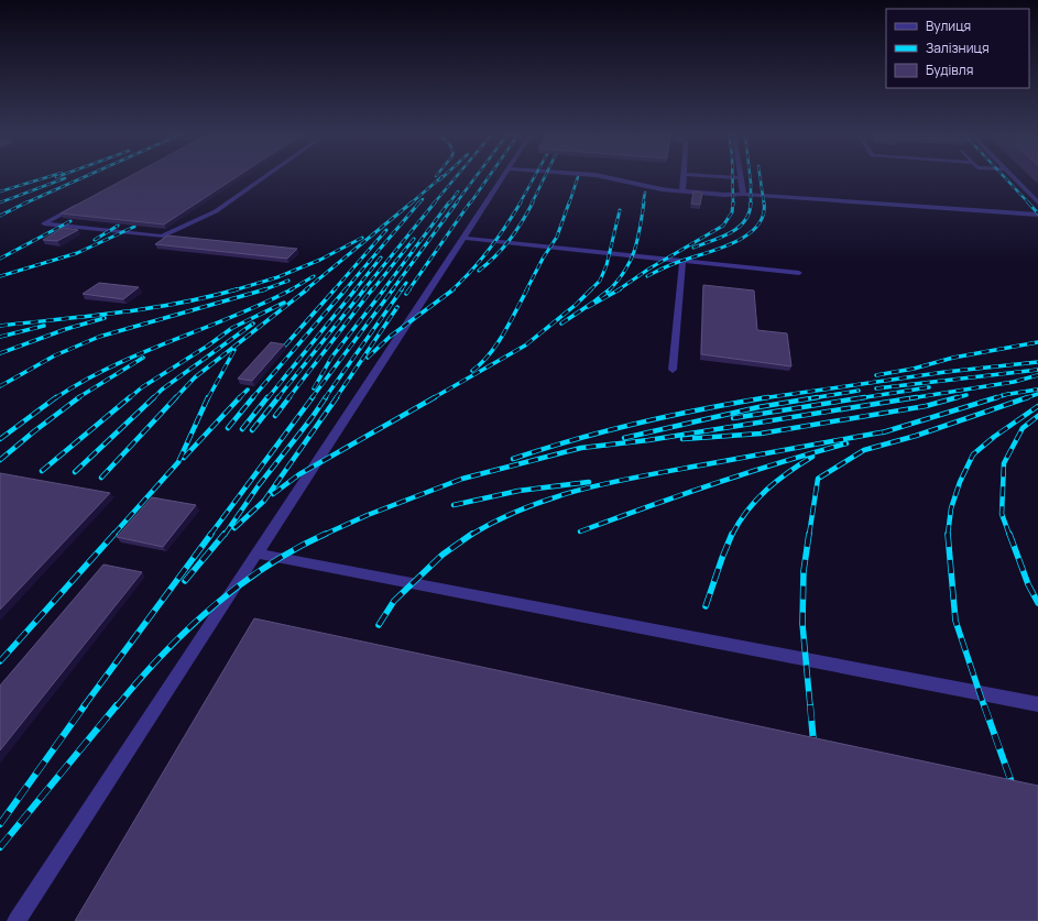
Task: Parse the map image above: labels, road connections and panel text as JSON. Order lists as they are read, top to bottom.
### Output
{
  "legend": ["Вулиця", "Залізниця", "Будівля"]
}
